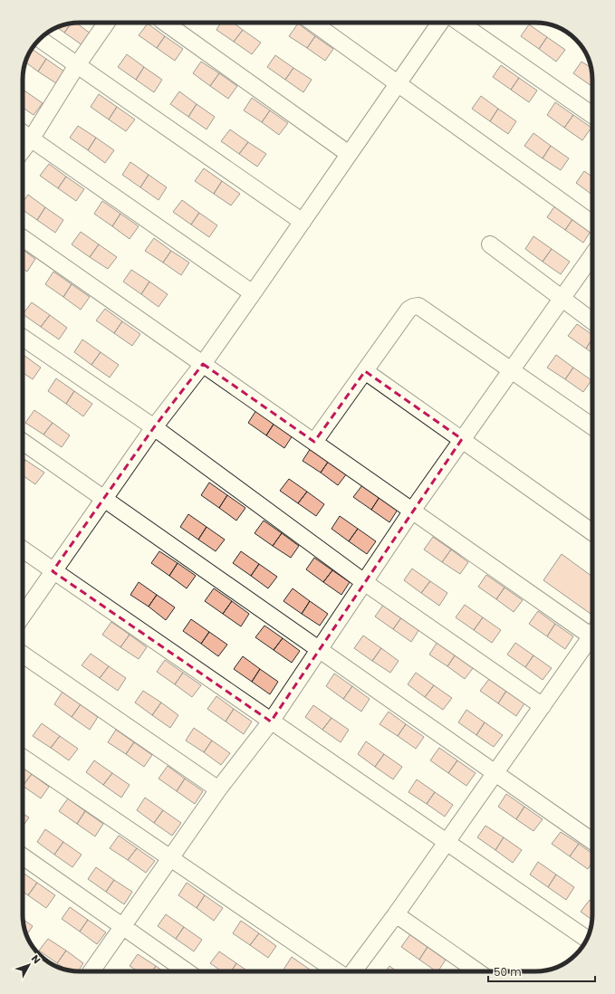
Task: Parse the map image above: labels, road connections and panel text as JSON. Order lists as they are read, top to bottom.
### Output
{
  "scale_bar": "50 m",
  "north": "top right"
}
